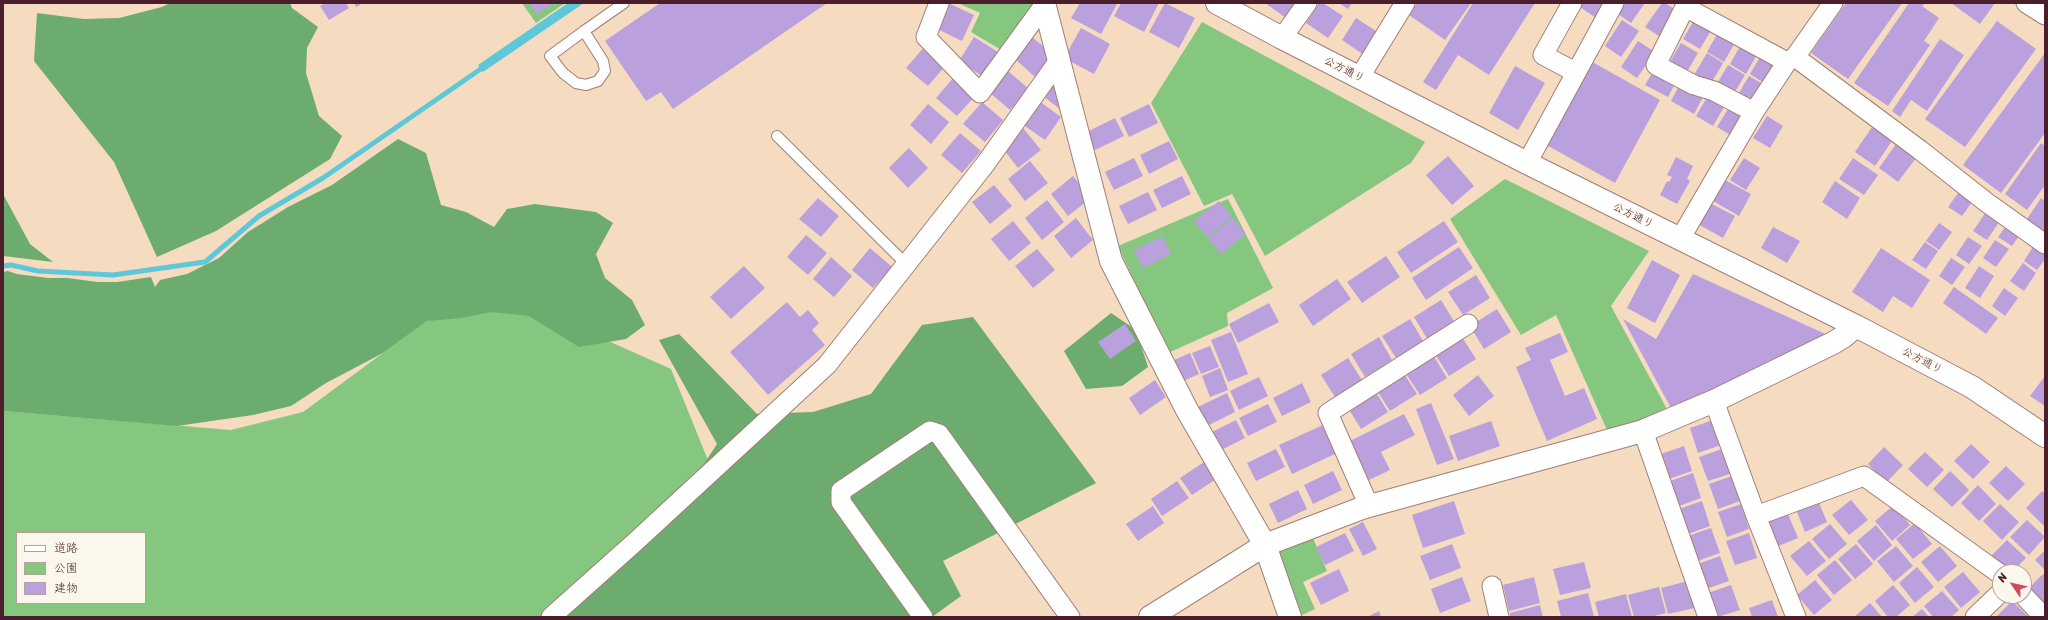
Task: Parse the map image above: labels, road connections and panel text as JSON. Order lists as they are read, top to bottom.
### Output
{
  "streets": {
    "street": ["公方通り"]
  },
  "legend": ["道路", "公園", "建物"],
  "north": "top left"
}
